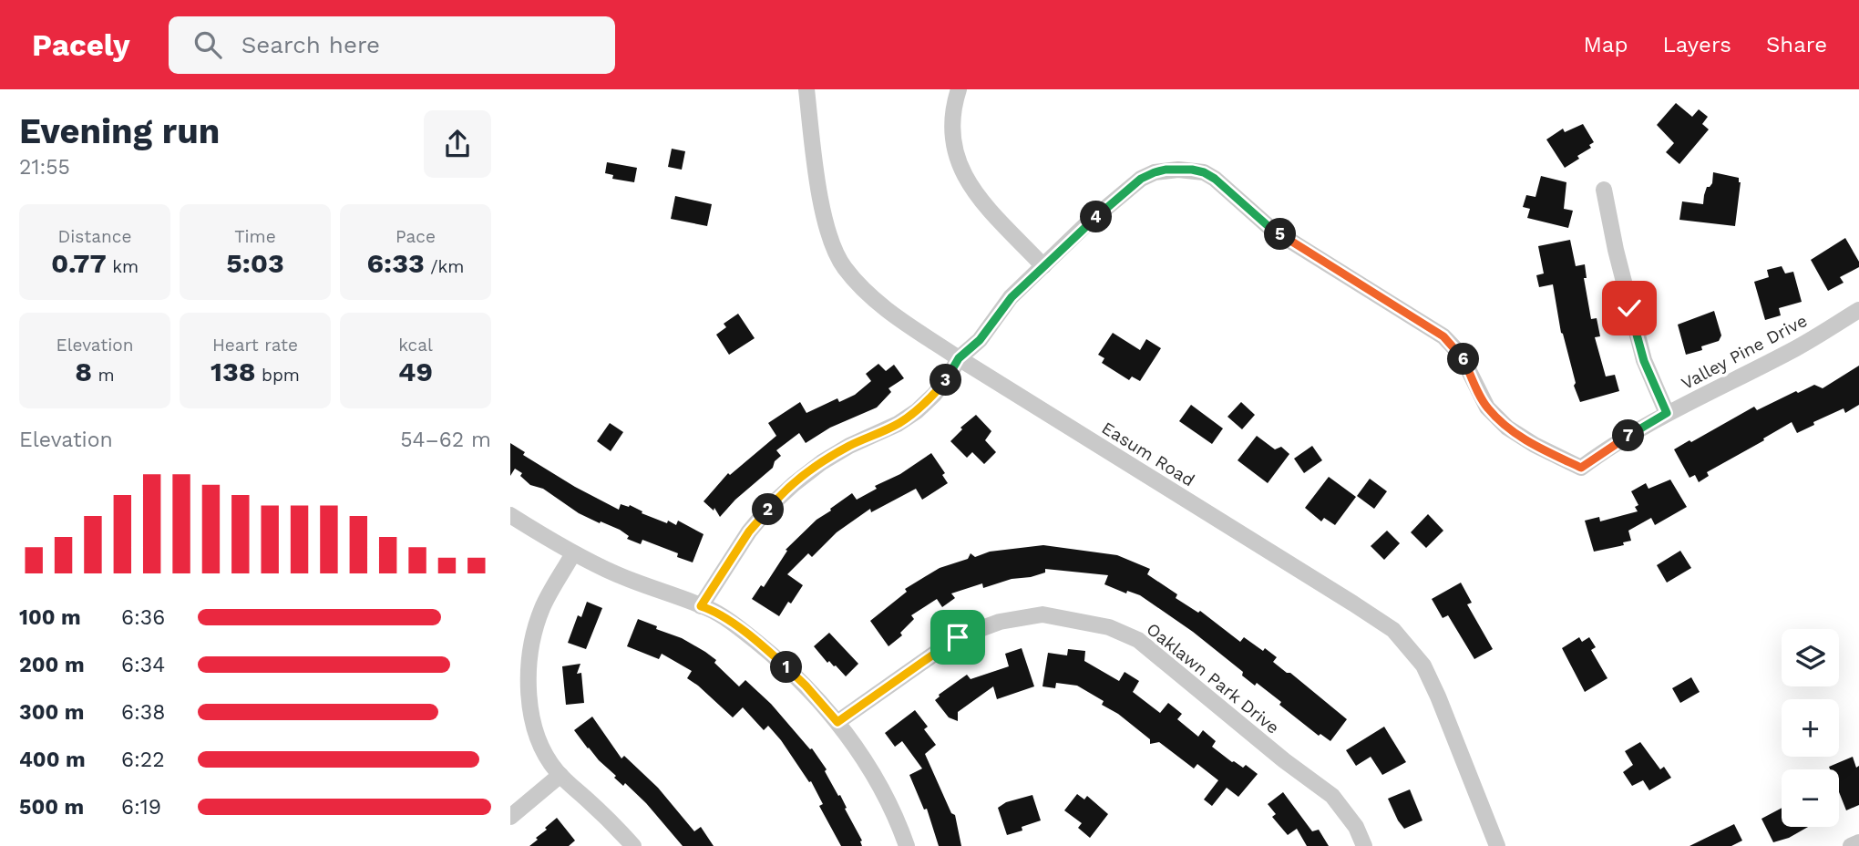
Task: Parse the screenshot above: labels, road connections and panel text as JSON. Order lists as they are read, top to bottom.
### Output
{
  "streets": {
    "street": ["Valley Pine Drive", "Easum Road", "Oaklawn Park Drive"]
  },
  "page": {
    "header": "Pacely",
    "search": "Search here",
    "nav": ["Map", "Layers", "Share"],
    "heading": ["Evening run", "21:55"],
    "stats": [
      ["Distance", "0.77 km"],
      ["Time", "5:03"],
      ["Pace", "6:33 /km"],
      ["Elevation", "8 m"],
      ["Heart rate", "138 bpm"],
      ["kcal", "49"]
    ],
    "pins": [
      "4",
      "5",
      "6",
      "3",
      "7",
      "2",
      "1"
    ],
    "chart": ["Elevation", "54–62 m"],
    "list": [
      {
        "name": "100 m",
        "note": "6:36"
      },
      {
        "name": "200 m",
        "note": "6:34"
      },
      {
        "name": "300 m",
        "note": "6:38"
      },
      {
        "name": "400 m",
        "note": "6:22"
      },
      {
        "name": "500 m",
        "note": "6:19"
      }
    ],
    "map_buttons": ["+", "−"]
  }
}
